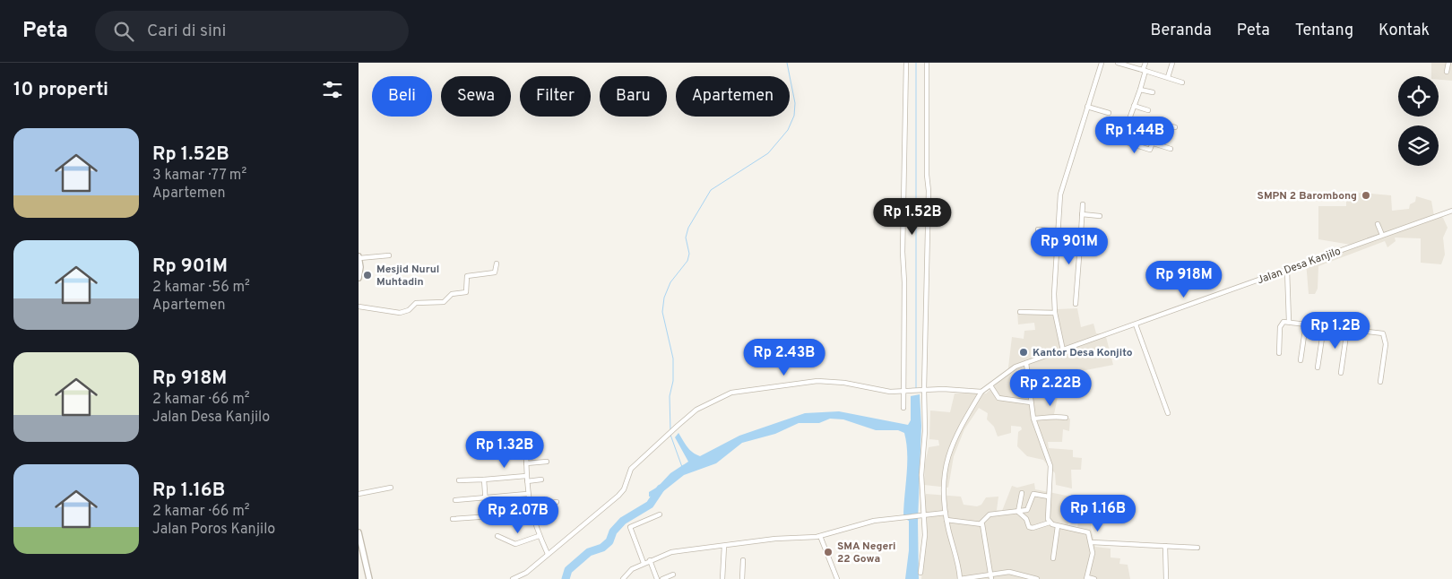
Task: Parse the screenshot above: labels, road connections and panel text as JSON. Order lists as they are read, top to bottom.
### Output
{
  "streets": {
    "street": ["Jalan Desa Kanjilo"]
  },
  "places": [
    "SMPN 2 Barombong",
    "Mesjid Nurul Muhtadin",
    "Kantor Desa Konjito",
    "SMA Negeri 22 Gowa"
  ],
  "page": {
    "header": "Peta",
    "search": "Cari di sini",
    "nav": [
      "Beranda",
      "Peta",
      "Tentang",
      "Kontak"
    ],
    "heading": "10 properti",
    "chip": [
      "Beli",
      "Sewa",
      "Filter",
      "Baru",
      "Apartemen"
    ],
    "list": [
      {
        "name": "Rp 1.52B",
        "note": "3 kamar · 77 m² · Apartemen"
      },
      {
        "name": "Rp 901M",
        "note": "2 kamar · 56 m² · Apartemen"
      },
      {
        "name": "Rp 918M",
        "note": "2 kamar · 66 m² · Jalan Desa Kanjilo"
      },
      {
        "name": "Rp 1.16B",
        "note": "2 kamar · 66 m² · Jalan Poros Kanjilo"
      }
    ],
    "price": [
      "Rp 1.44B",
      "Rp 1.52B",
      "Rp 901M",
      "Rp 918M",
      "Rp 1.2B",
      "Rp 2.43B",
      "Rp 2.22B",
      "Rp 1.32B",
      "Rp 1.16B",
      "Rp 2.07B"
    ]
  }
}
